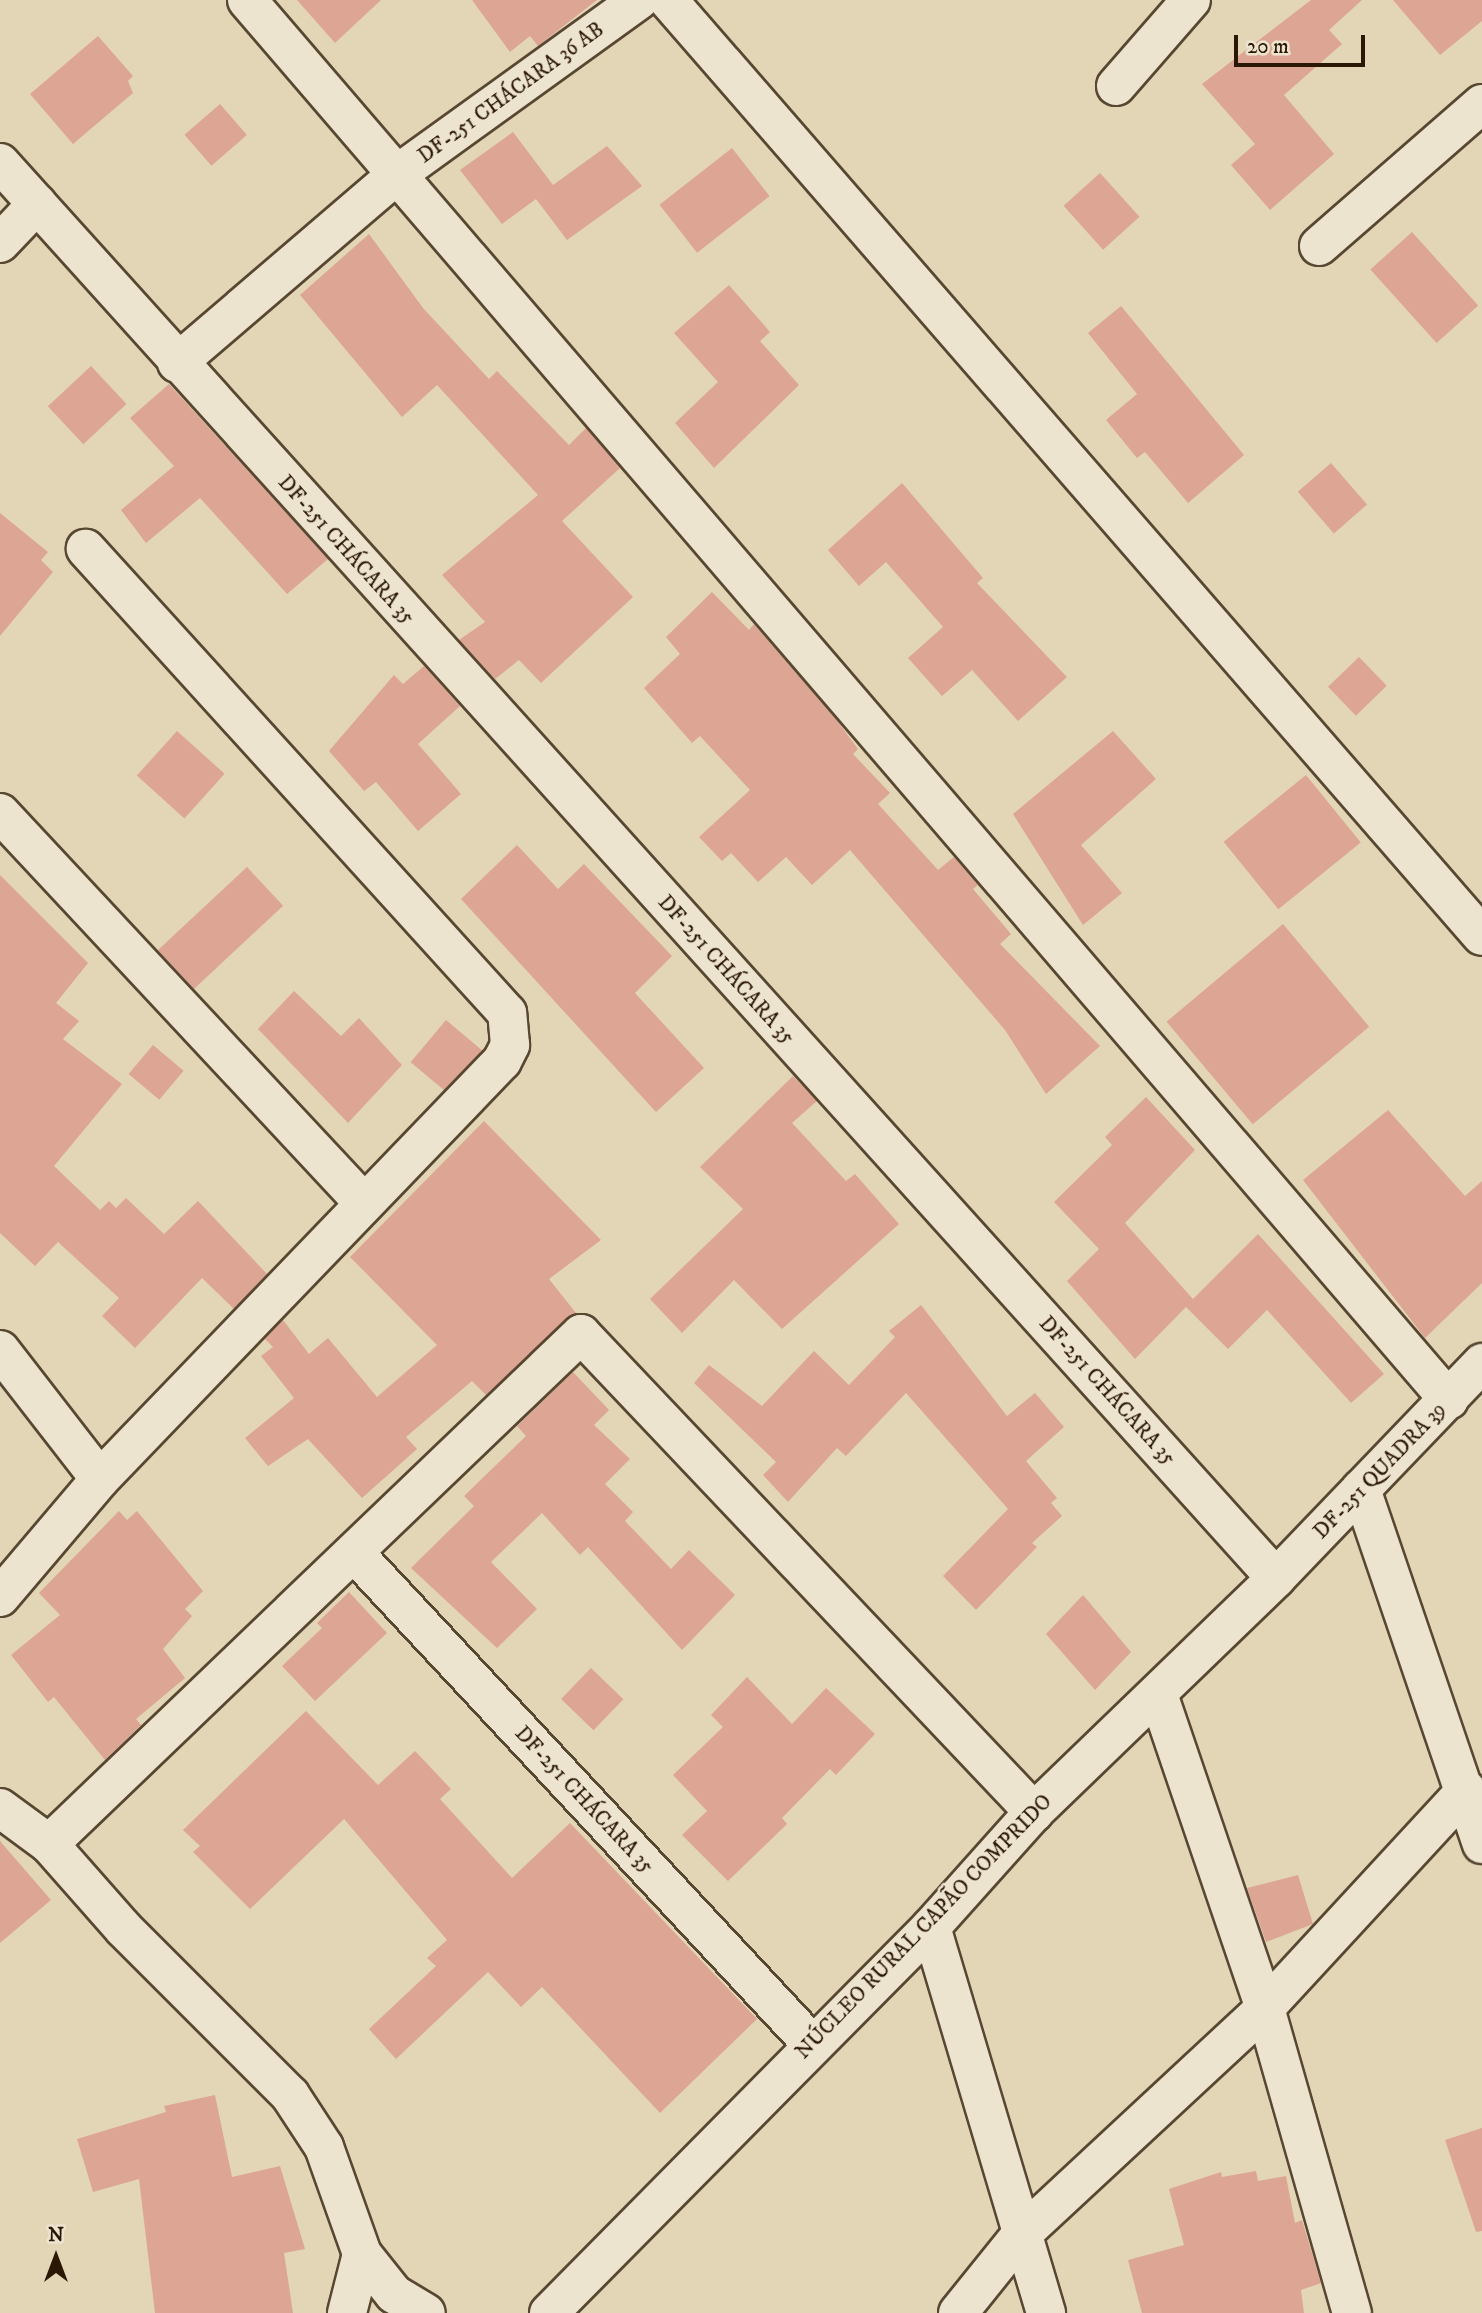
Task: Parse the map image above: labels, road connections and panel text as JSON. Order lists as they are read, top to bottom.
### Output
{
  "streets": {
    "street": [
      "DF-251 CHÁCARA 36 AB",
      "DF-251 CHÁCARA 35",
      "DF-251 QUADRA 39",
      "NÚCLEO RURAL CAPÃO COMPRIDO"
    ]
  },
  "crossings": [
    ["DF-251 CHÁCARA 35", "DF-251 QUADRA 39"],
    ["DF-251 CHÁCARA 35", "NÚCLEO RURAL CAPÃO COMPRIDO"],
    ["DF-251 QUADRA 39", "NÚCLEO RURAL CAPÃO COMPRIDO"]
  ],
  "scale_bar": "20 m",
  "north": "top"
}
